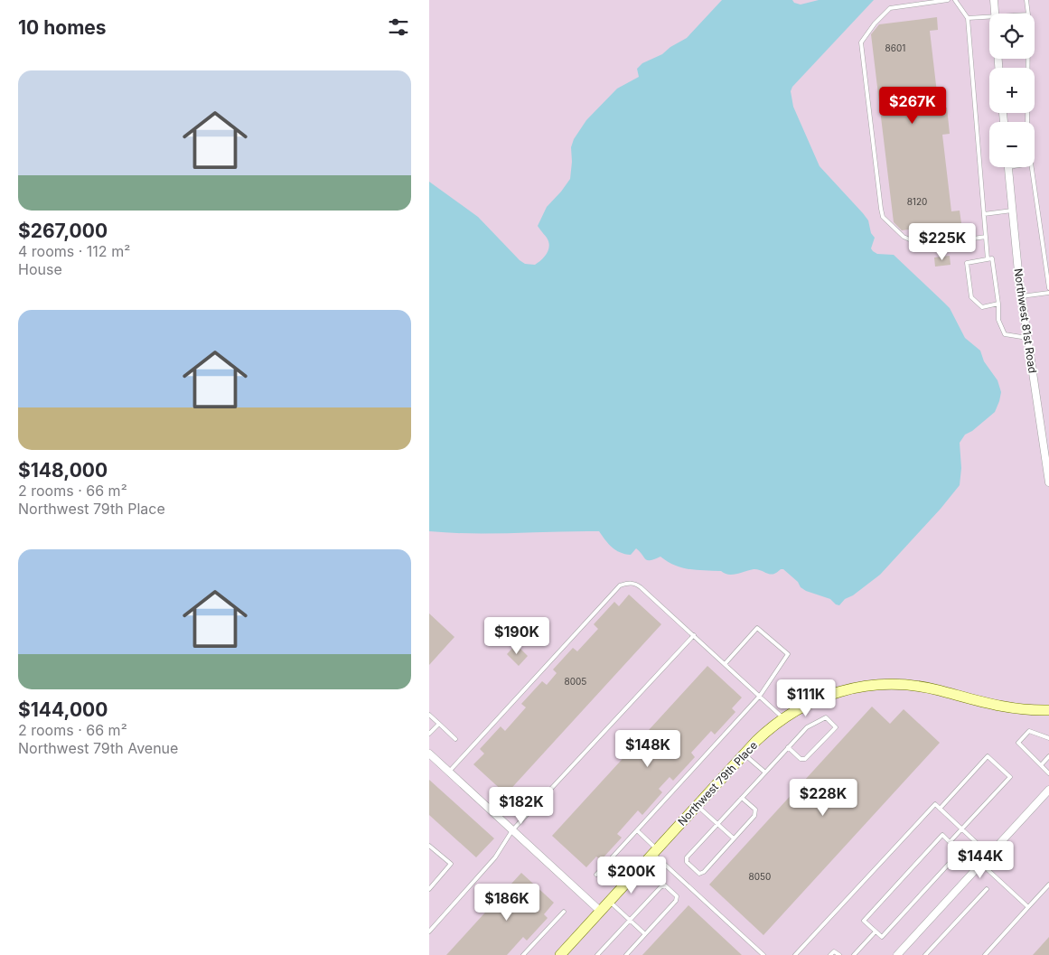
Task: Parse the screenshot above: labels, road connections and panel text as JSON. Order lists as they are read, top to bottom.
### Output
{
  "streets": {
    "main road": ["Northwest 79th Place"],
    "street": ["Northwest 81st Road"]
  },
  "house_numbers": [
    "8601",
    "8120",
    "8005",
    "8050"
  ],
  "page": {
    "heading": "10 homes",
    "map_buttons": ["+", "−"],
    "list": [
      {
        "name": "$267,000",
        "note": "4 rooms · 112 m² · House"
      },
      {
        "name": "$148,000",
        "note": "2 rooms · 66 m² · Northwest 79th Place"
      },
      {
        "name": "$144,000",
        "note": "2 rooms · 66 m² · Northwest 79th Avenue"
      }
    ],
    "price": [
      "$267K",
      "$225K",
      "$190K",
      "$111K",
      "$148K",
      "$228K",
      "$182K",
      "$144K",
      "$200K",
      "$186K"
    ]
  }
}
